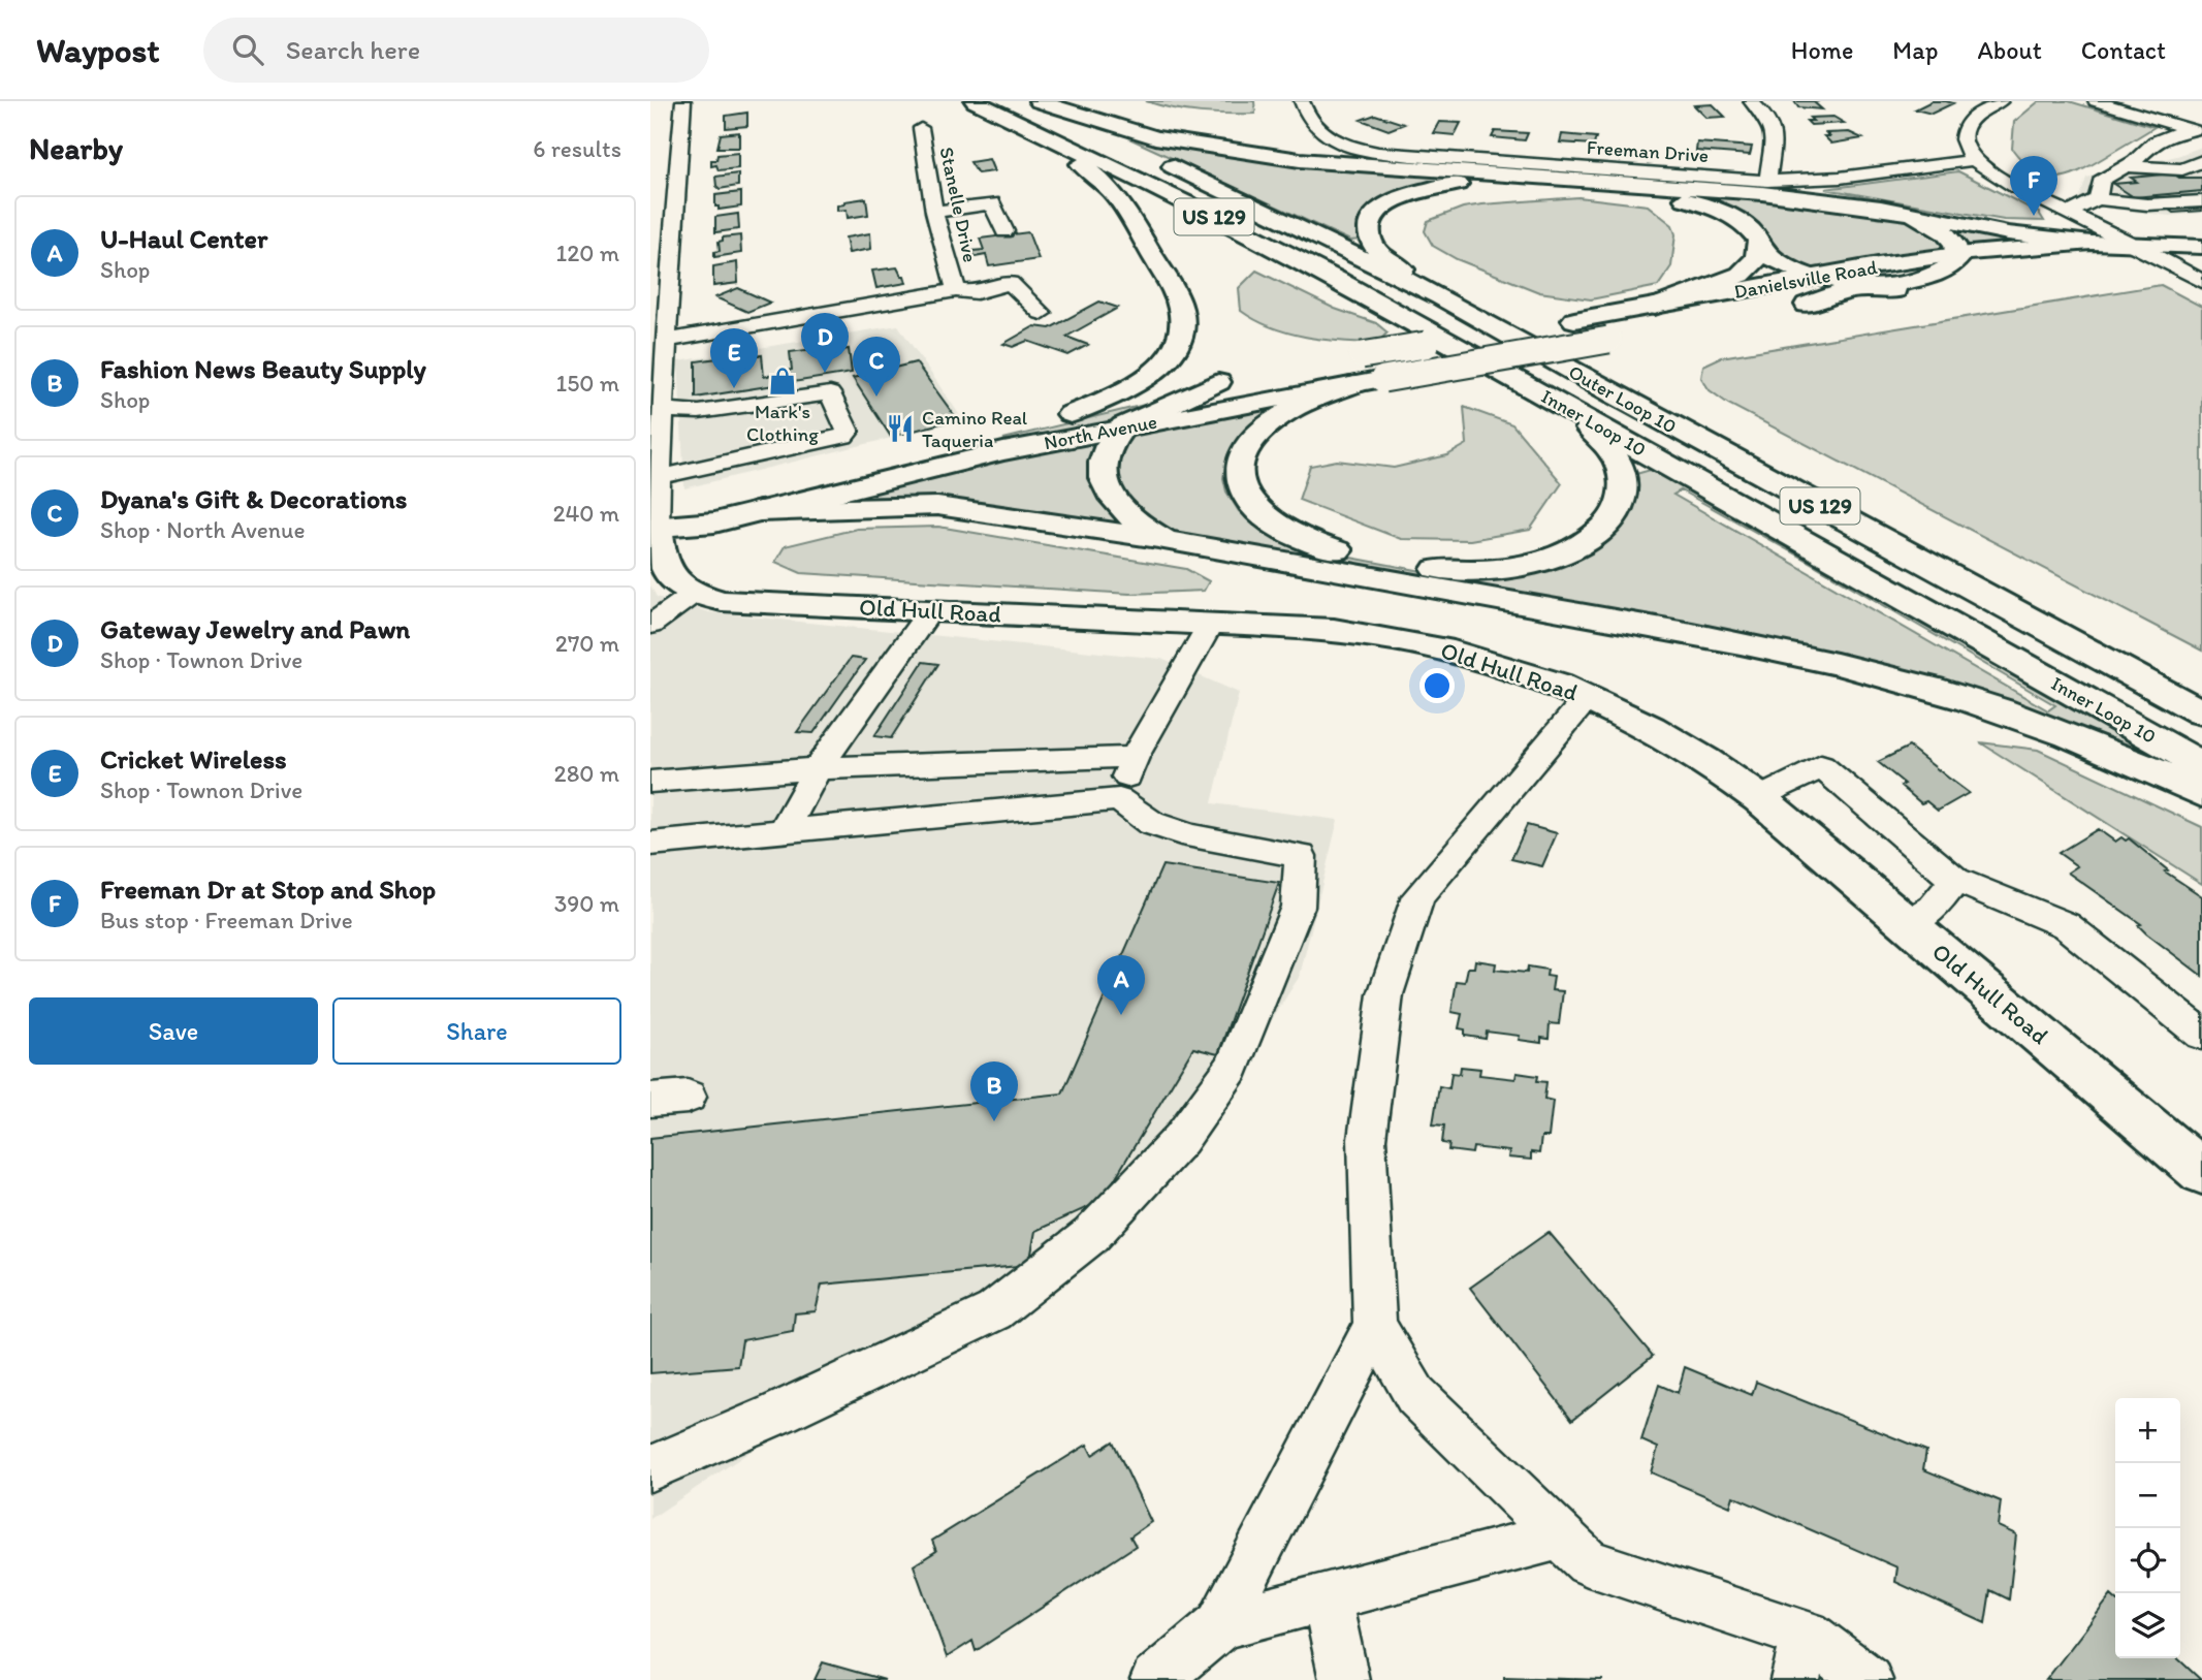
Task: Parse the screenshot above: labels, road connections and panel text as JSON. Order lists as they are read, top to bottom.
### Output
{
  "streets": {
    "main road": [
      "US 129",
      "Danielsville Road",
      "Outer Loop 10",
      "Inner Loop 10",
      "North Avenue",
      "Old Hull Road"
    ],
    "street": ["Freeman Drive", "Stanelle Drive"]
  },
  "crossings": [
    ["North Avenue", "Old Hull Road"]
  ],
  "places": {
    "shop": ["Mark's Clothing"],
    "restaurant": ["Camino Real Taqueria"]
  },
  "page": {
    "header": "Waypost",
    "search": "Search here",
    "nav": [
      "Home",
      "Map",
      "About",
      "Contact"
    ],
    "heading": ["Nearby", "6 results"],
    "pins": [
      "F",
      "D",
      "E",
      "C",
      "A",
      "B"
    ],
    "list": [
      {
        "mark": "A",
        "name": "U-Haul Center",
        "note": "Shop",
        "value": "120 m"
      },
      {
        "mark": "B",
        "name": "Fashion News Beauty Supply",
        "note": "Shop",
        "value": "150 m"
      },
      {
        "mark": "C",
        "name": "Dyana's Gift & Decorations",
        "note": "Shop · North Avenue",
        "value": "240 m"
      },
      {
        "mark": "D",
        "name": "Gateway Jewelry and Pawn",
        "note": "Shop · Townon Drive",
        "value": "270 m"
      },
      {
        "mark": "E",
        "name": "Cricket Wireless",
        "note": "Shop · Townon Drive",
        "value": "280 m"
      },
      {
        "mark": "F",
        "name": "Freeman Dr at Stop and Shop",
        "note": "Bus stop · Freeman Drive",
        "value": "390 m"
      }
    ],
    "buttons": ["Save", "Share"],
    "map_buttons": ["+", "−"]
  }
}
